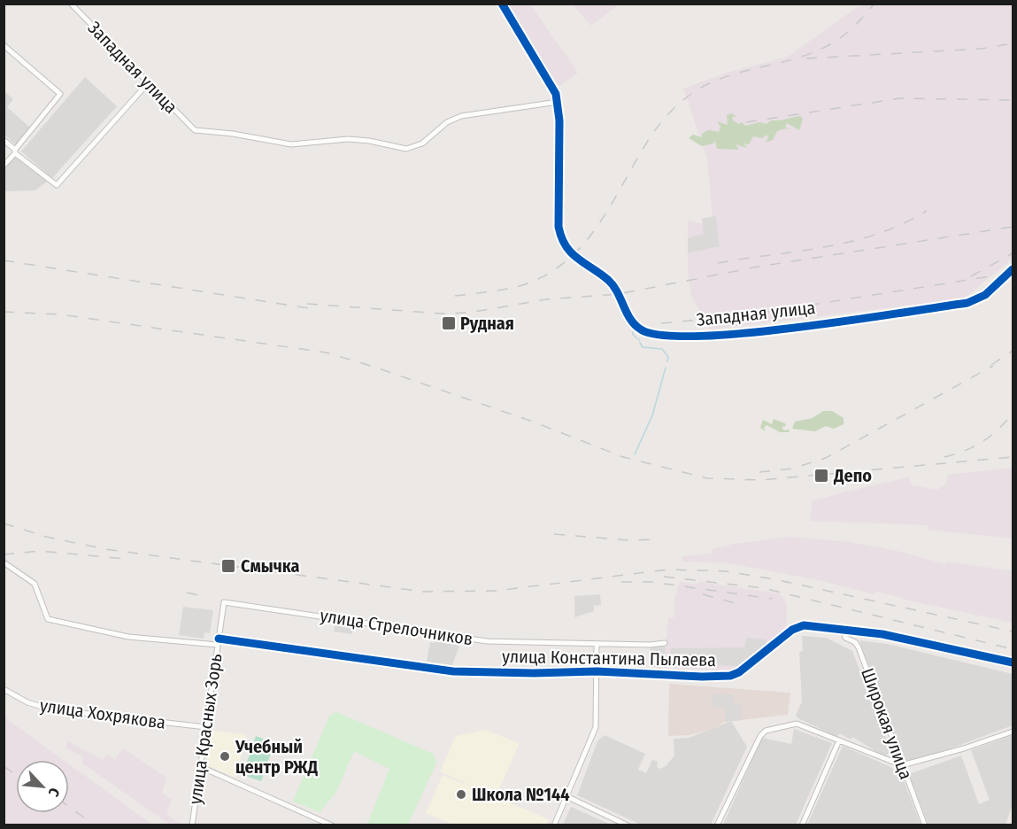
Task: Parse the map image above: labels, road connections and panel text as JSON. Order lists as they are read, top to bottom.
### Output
{
  "streets": {
    "street": [
      "Западная улица",
      "улица Стрелочников",
      "улица Константина Пылаева",
      "улица Хохрякова",
      "Широкая улица",
      "улица Красных Зорь"
    ]
  },
  "crossings": [
    ["улица Стрелочников", "улица Красных Зорь"],
    ["улица Константина Пылаева", "Широкая улица"],
    ["улица Константина Пылаева", "улица Красных Зорь"],
    ["улица Хохрякова", "улица Красных Зорь"]
  ],
  "places": {
    "transit": ["Рудная", "Депо", "Смычка"],
    "other": ["Учебный центр РЖД", "Школа №144"]
  },
  "north": "bottom right"
}
